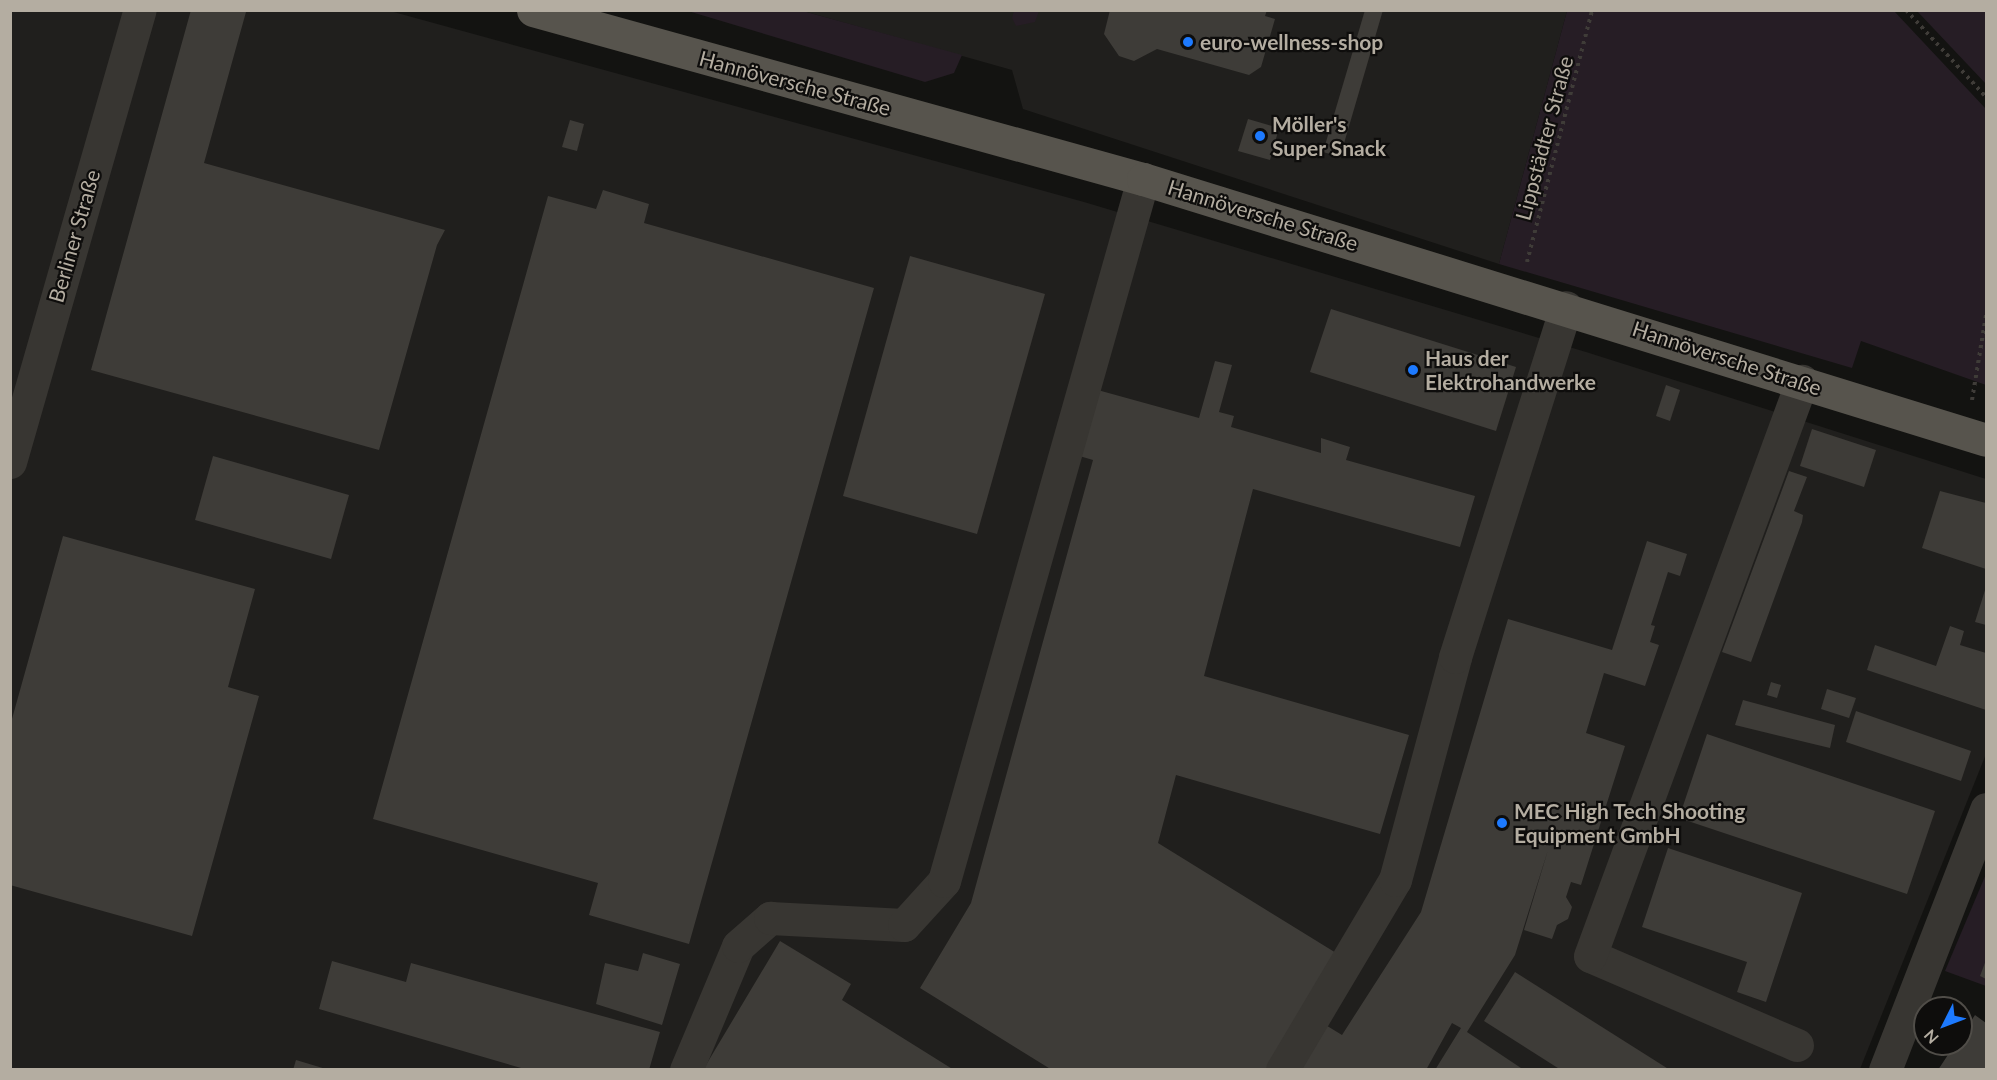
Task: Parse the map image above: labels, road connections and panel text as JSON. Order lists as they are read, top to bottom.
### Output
{
  "streets": {
    "main road": ["Hannöversche Straße"],
    "street": ["Berliner Straße"],
    "path": ["Lippstädter Straße"]
  },
  "places": [
    "euro-wellness-shop",
    "Möller's Super Snack",
    "Haus der Elektrohandwerke",
    "MEC High Tech Shooting Equipment GmbH"
  ],
  "north": "bottom left"
}
